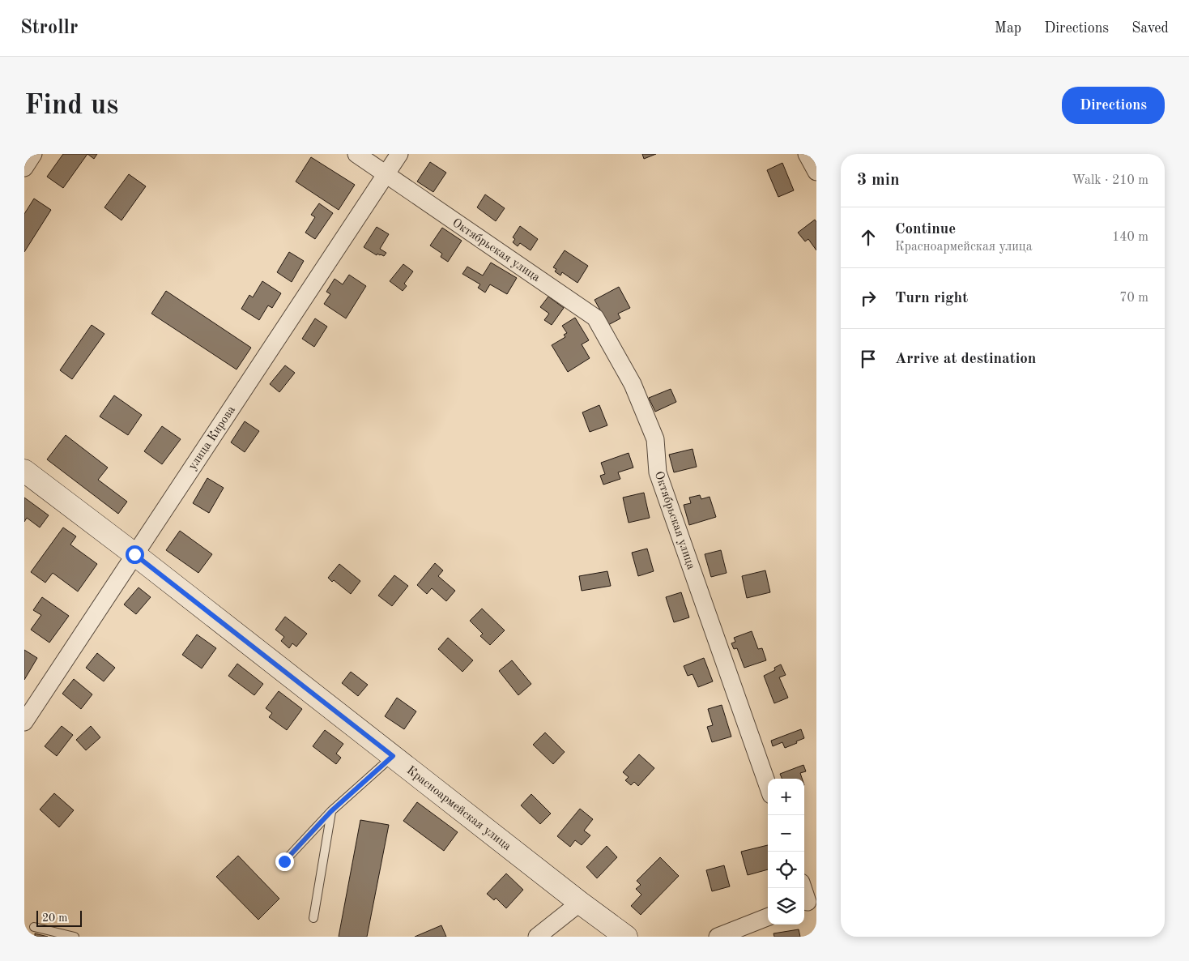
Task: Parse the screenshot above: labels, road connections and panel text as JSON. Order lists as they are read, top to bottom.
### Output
{
  "streets": {
    "main road": ["Красноармейская улица"],
    "street": ["Октябрьская улица", "улица Кирова"]
  },
  "crossings": [
    ["Октябрьская улица", "улица Кирова"],
    ["улица Кирова", "Красноармейская улица"]
  ],
  "scale_bar": "20 m",
  "page": {
    "header": "Strollr",
    "nav": ["Map", "Directions", "Saved"],
    "buttons": "Directions",
    "title": "Find us",
    "heading": ["3 min", "Walk · 210 m"],
    "list": [
      ["Continue", "Красноармейская улица", "140 m"],
      ["Turn right", "70 m"],
      "Arrive at destination"
    ],
    "map_buttons": ["+", "−"],
    "scale": "20 m"
  }
}
